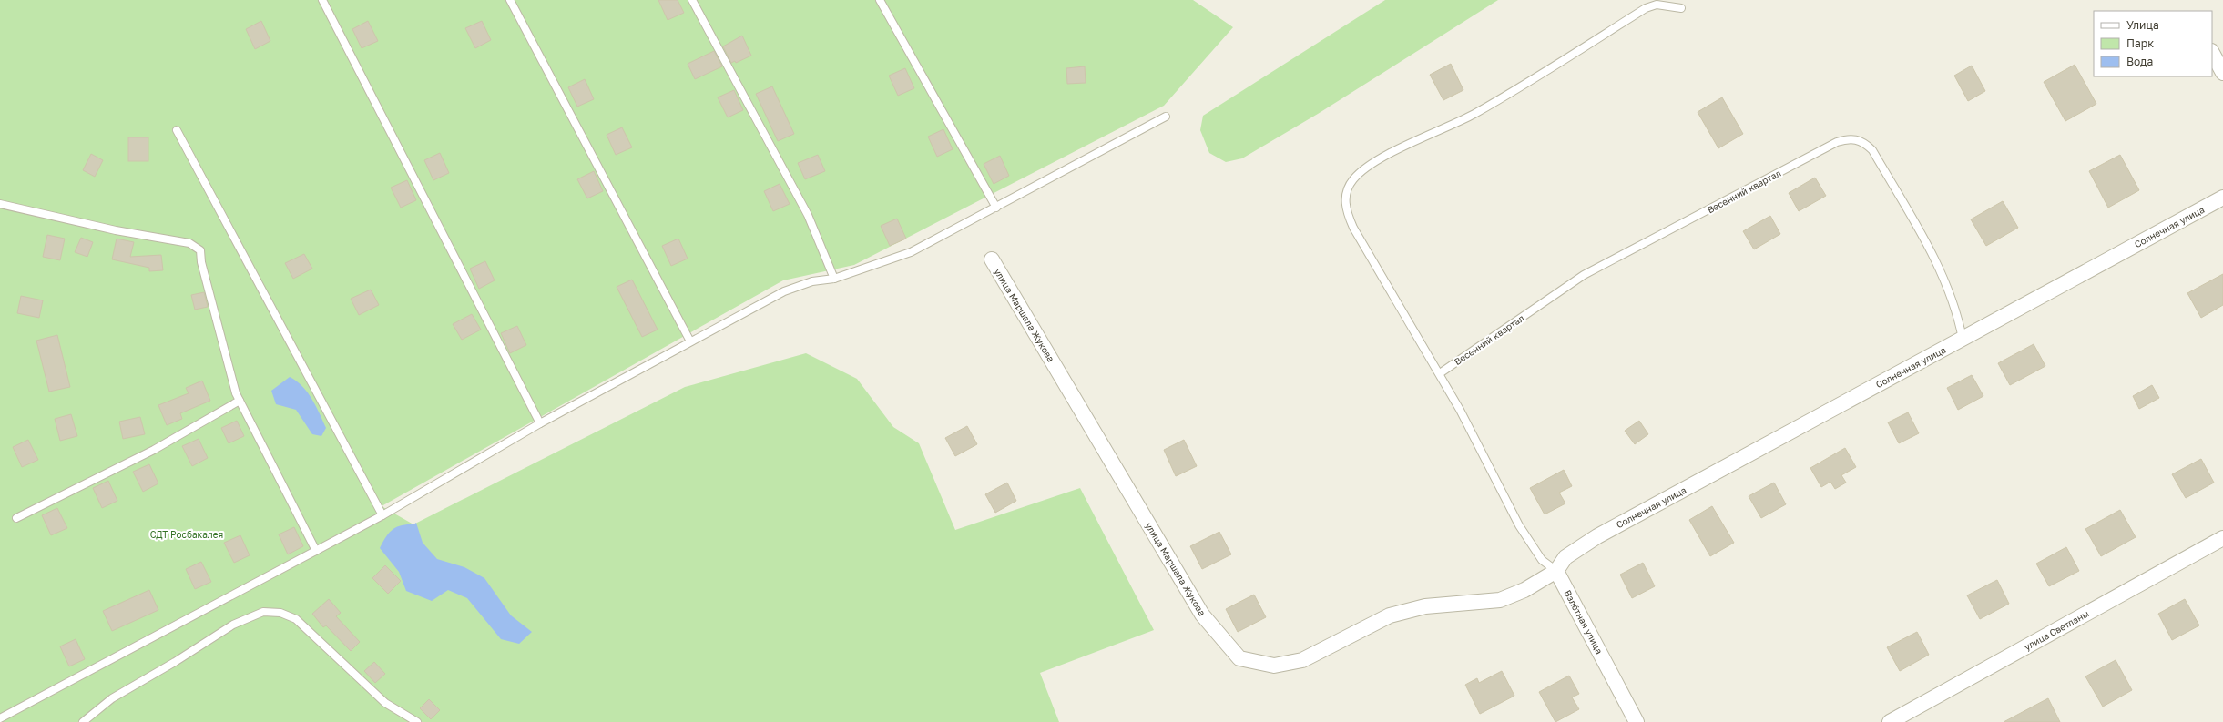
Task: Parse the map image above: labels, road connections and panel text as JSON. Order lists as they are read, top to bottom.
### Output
{
  "streets": {
    "street": [
      "Солнечная улица",
      "улица Маршала Жукова",
      "Взлётная улица",
      "улица Светланы"
    ],
    "lane": ["Весенний квартал"]
  },
  "crossings": [
    ["Весенний квартал", "Солнечная улица"],
    ["Солнечная улица", "улица Маршала Жукова"],
    ["Солнечная улица", "Взлётная улица"],
    ["улица Маршала Жукова", "Взлётная улица"]
  ],
  "parks": ["СДТ Росбакалея"],
  "legend": ["Улица", "Парк", "Вода"]
}
